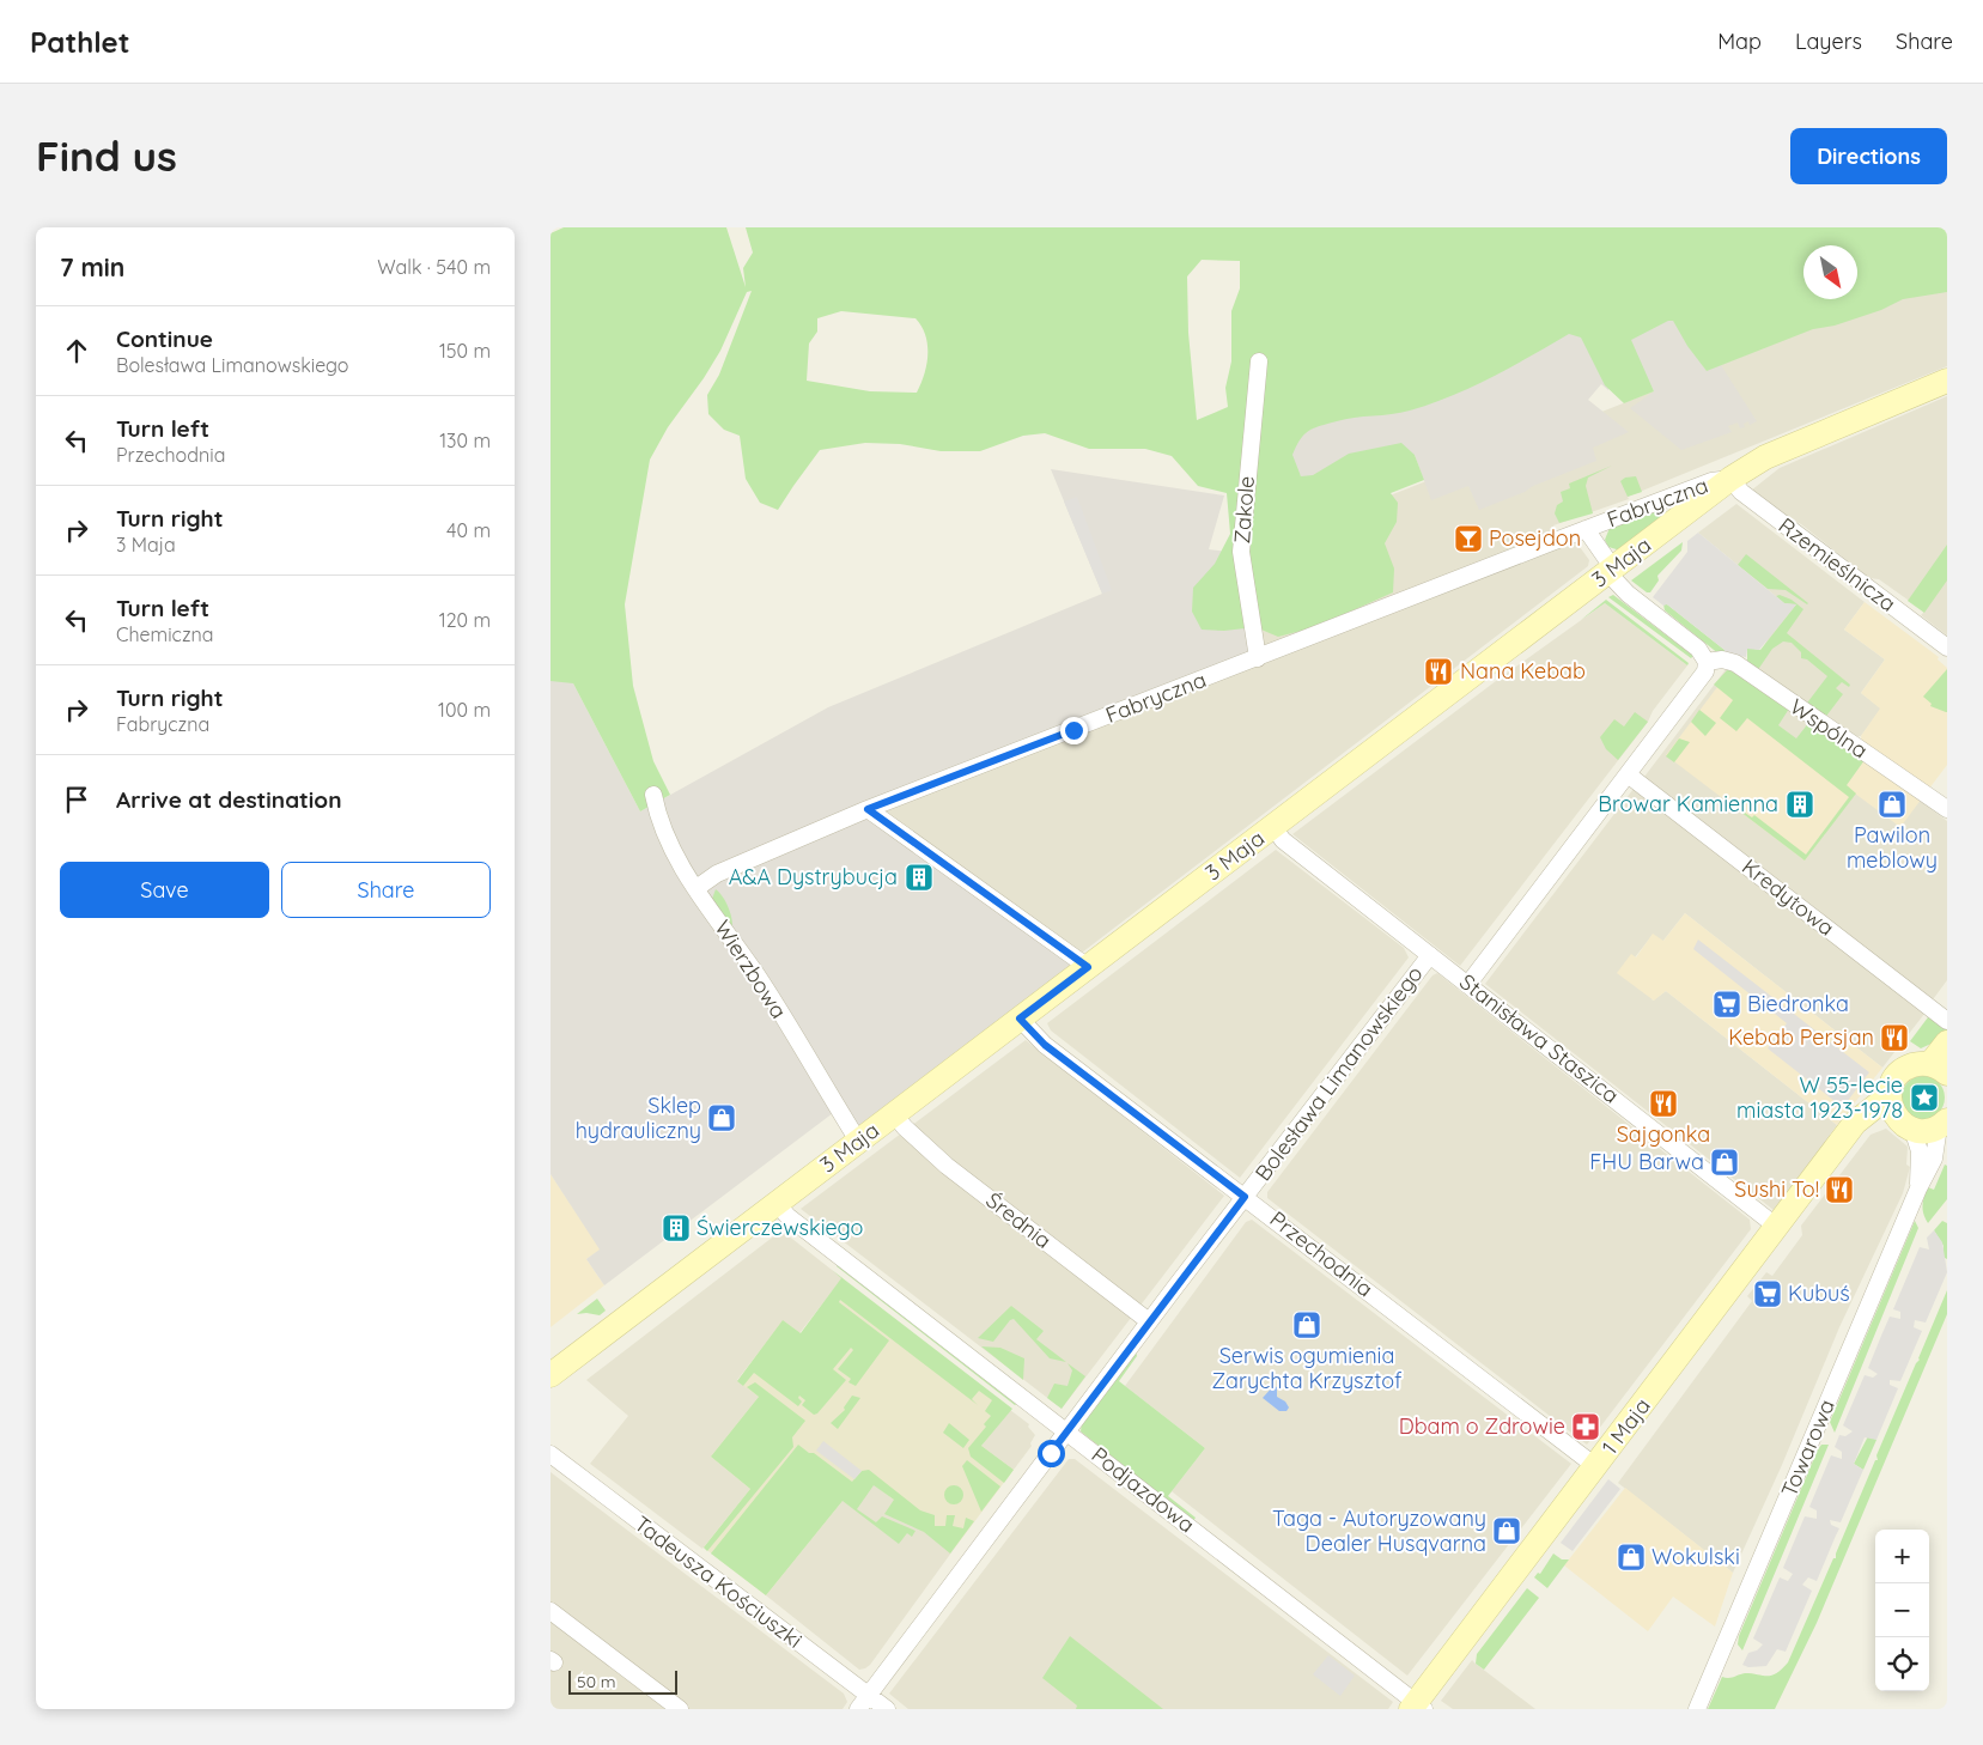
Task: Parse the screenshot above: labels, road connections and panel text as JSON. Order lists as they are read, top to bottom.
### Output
{
  "streets": {
    "street": [
      "Fabryczna",
      "Zakole",
      "3 Maja",
      "Rzemieślnicza",
      "Wspólna",
      "Kredytowa",
      "Wierzbowa",
      "Stanisława Staszica",
      "Bolesława Limanowskiego",
      "Średnia",
      "Przechodnia",
      "1 Maja",
      "Towarowa",
      "Podjazdowa",
      "Tadeusza Kościuszki"
    ]
  },
  "crossings": [
    ["Fabryczna", "Zakole"],
    ["Fabryczna", "3 Maja"],
    ["Fabryczna", "Rzemieślnicza"],
    ["Fabryczna", "Wierzbowa"],
    ["3 Maja", "Rzemieślnicza"],
    ["3 Maja", "Wierzbowa"],
    ["3 Maja", "Stanisława Staszica"],
    ["3 Maja", "Średnia"],
    ["3 Maja", "Przechodnia"],
    ["3 Maja", "Podjazdowa"],
    ["Stanisława Staszica", "Bolesława Limanowskiego"],
    ["Stanisława Staszica", "1 Maja"],
    ["Bolesława Limanowskiego", "Średnia"],
    ["Bolesława Limanowskiego", "Przechodnia"],
    ["Bolesława Limanowskiego", "Podjazdowa"],
    ["Bolesława Limanowskiego", "Tadeusza Kościuszki"],
    ["Przechodnia", "1 Maja"],
    ["1 Maja", "Towarowa"],
    ["1 Maja", "Podjazdowa"]
  ],
  "places": {
    "bar": ["Posejdon"],
    "restaurant": [
      "Nana Kebab",
      "Kebab Persjan",
      "Sajgonka",
      "Sushi To!"
    ],
    "building": ["Browar Kamienna", "A&A Dystrybucja", "Świerczewskiego"],
    "shop": [
      "Pawilon meblowy",
      "Sklep hydrauliczny",
      "FHU Barwa",
      "Serwis ogumienia Zarychta Krzysztof",
      "Taga - Autoryzowany Dealer Husqvarna",
      "Wokulski"
    ],
    "supermarket": ["Biedronka", "Kubuś"],
    "place": ["W 55-lecie miasta 1923-1978"],
    "pharmacy": ["Dbam o Zdrowie"]
  },
  "scale_bar": "50 m",
  "north": "bottom right",
  "page": {
    "header": "Pathlet",
    "nav": ["Map", "Layers", "Share"],
    "buttons": [
      "Directions",
      ["Save", "Share"]
    ],
    "title": "Find us",
    "heading": ["7 min", "Walk · 540 m"],
    "list": [
      ["Continue", "Bolesława Limanowskiego", "150 m"],
      ["Turn left", "Przechodnia", "130 m"],
      ["Turn right", "3 Maja", "40 m"],
      ["Turn left", "Chemiczna", "120 m"],
      ["Turn right", "Fabryczna", "100 m"],
      "Arrive at destination"
    ],
    "map_buttons": ["+", "−"],
    "scale": "50 m"
  }
}
